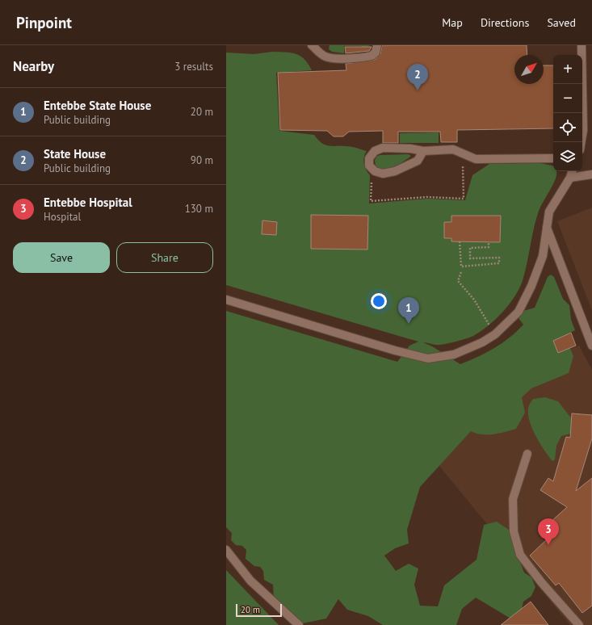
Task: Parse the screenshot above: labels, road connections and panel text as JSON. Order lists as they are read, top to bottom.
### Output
{
  "scale_bar": "20 m",
  "north": "top right",
  "page": {
    "header": "Pinpoint",
    "nav": ["Map", "Directions", "Saved"],
    "heading": ["Nearby", "3 results"],
    "map_buttons": ["+", "−"],
    "pins": ["2", "1", "3"],
    "list": [
      {
        "mark": "1",
        "name": "Entebbe State House",
        "note": "Public building",
        "value": "20 m"
      },
      {
        "mark": "2",
        "name": "State House",
        "note": "Public building",
        "value": "90 m"
      },
      {
        "mark": "3",
        "name": "Entebbe Hospital",
        "note": "Hospital",
        "value": "130 m"
      }
    ],
    "buttons": ["Save", "Share"],
    "scale": "20 m"
  }
}
